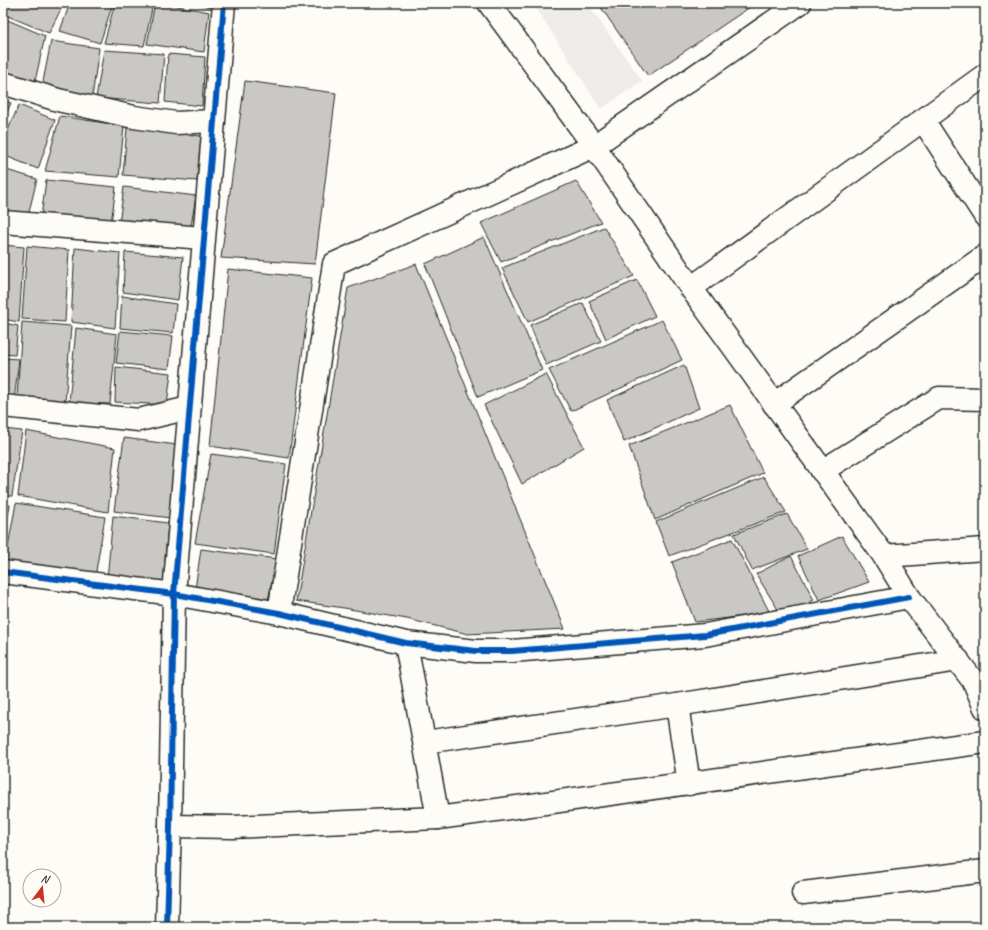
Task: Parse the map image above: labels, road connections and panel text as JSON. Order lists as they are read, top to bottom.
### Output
{
  "north": "top"
}
